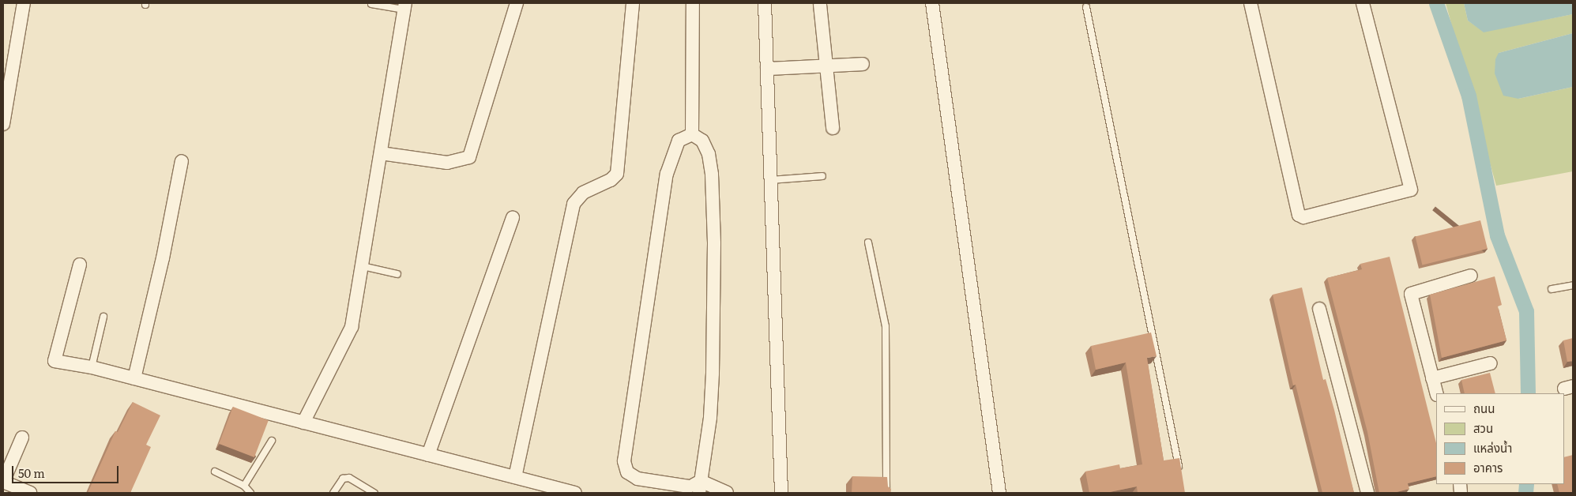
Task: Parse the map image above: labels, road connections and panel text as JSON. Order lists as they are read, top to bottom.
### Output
{
  "legend": [
    "ถนน",
    "สวน",
    "แหล่งน้ำ",
    "อาคาร"
  ],
  "scale_bar": "50 m"
}
